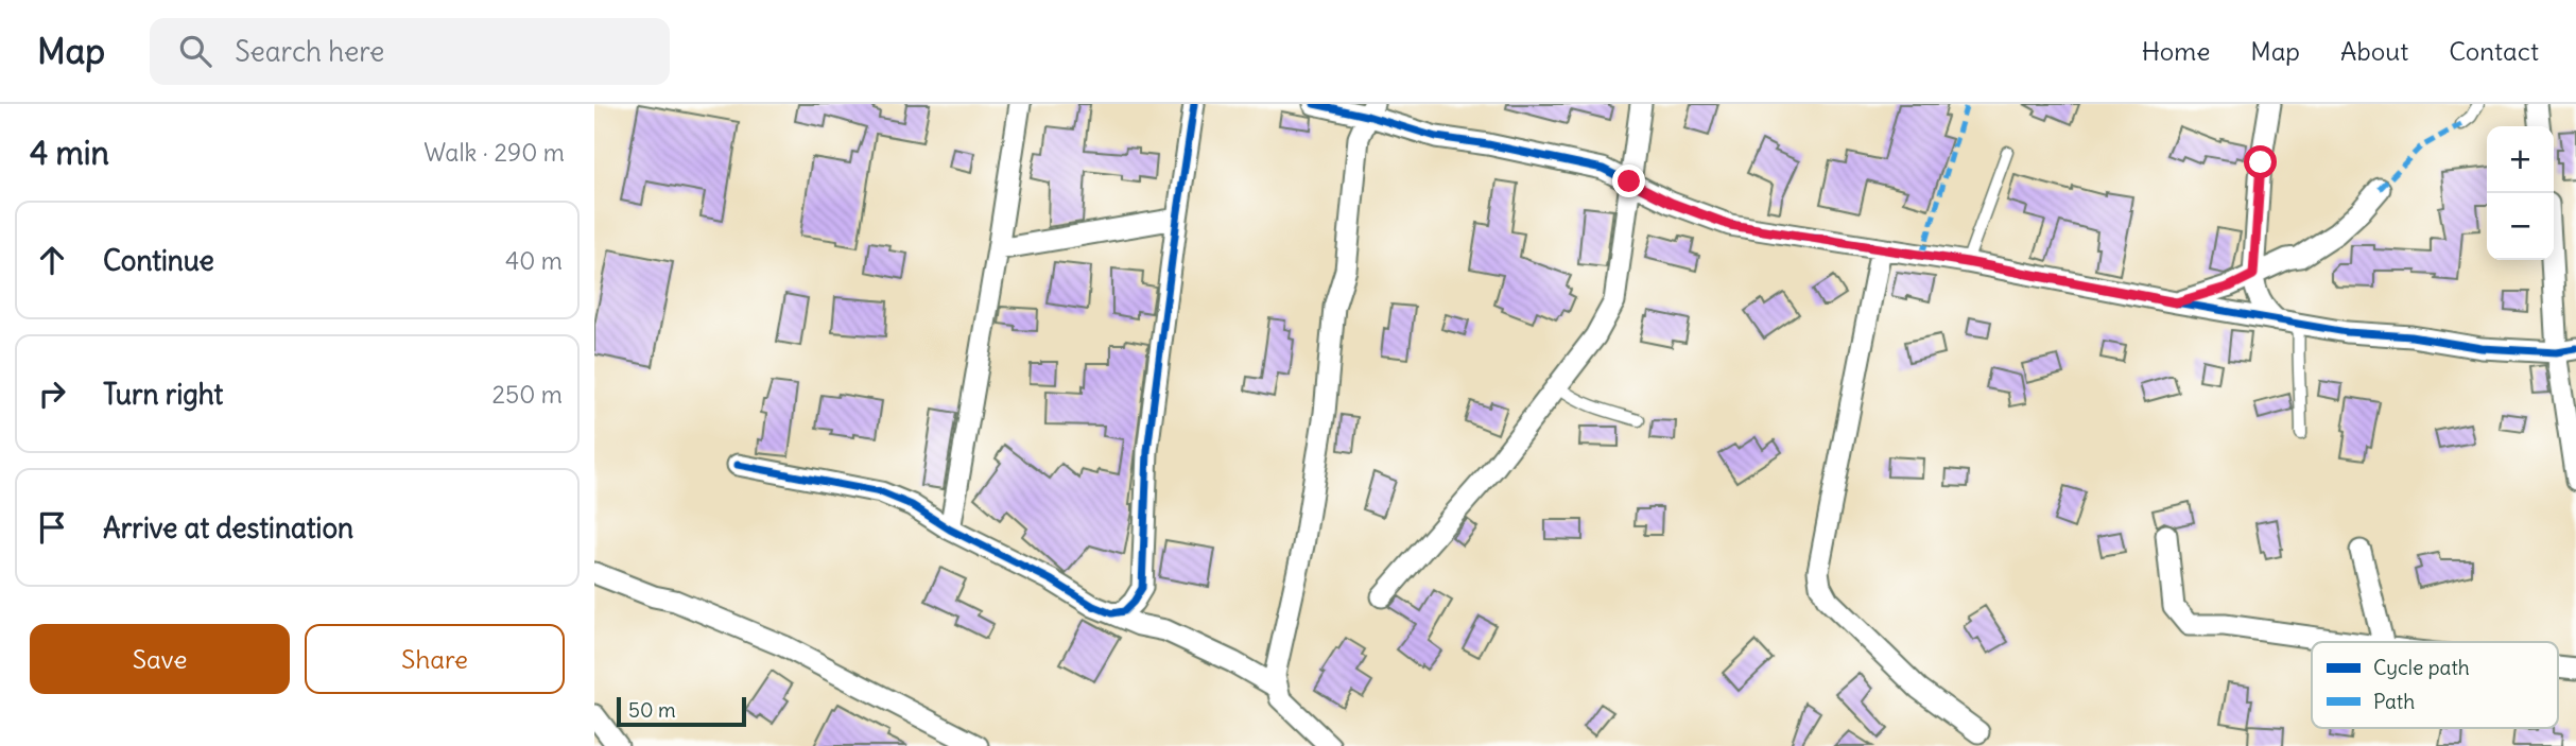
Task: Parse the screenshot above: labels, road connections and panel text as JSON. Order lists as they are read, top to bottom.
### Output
{
  "legend": ["Cycle path", "Path"],
  "scale_bar": "50 m",
  "page": {
    "header": "Map",
    "search": "Search here",
    "nav": [
      "Home",
      "Map",
      "About",
      "Contact"
    ],
    "heading": ["4 min", "Walk · 290 m"],
    "map_buttons": ["+", "−"],
    "list": [
      ["Continue", "40 m"],
      ["Turn right", "250 m"],
      "Arrive at destination"
    ],
    "buttons": ["Save", "Share"],
    "scale": "50 m"
  }
}
